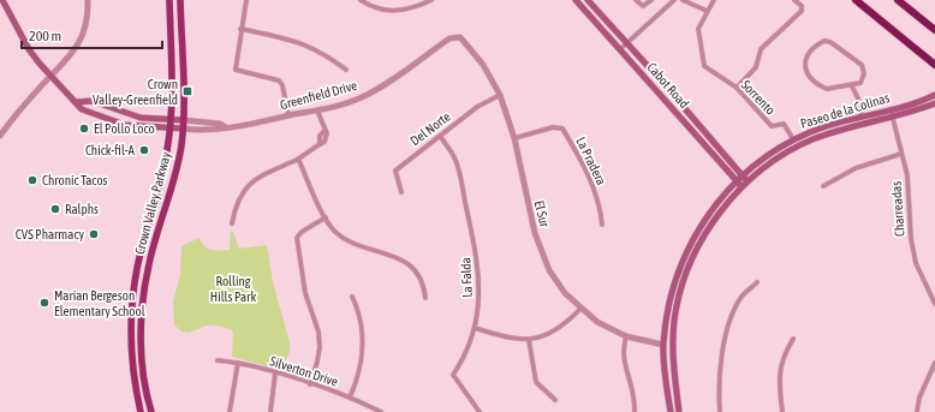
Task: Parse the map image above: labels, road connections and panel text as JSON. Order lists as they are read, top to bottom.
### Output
{
  "streets": {
    "main road": [
      "Cabot Road",
      "Greenfield Drive",
      "Paseo de la Colinas",
      "Crown Valley Parkway"
    ],
    "street": [
      "Sorrento",
      "Del Norte",
      "La Pradera",
      "Charreadas",
      "El Sur",
      "La Falda",
      "Silverton Drive"
    ]
  },
  "crossings": [
    ["Cabot Road", "Paseo de la Colinas"],
    ["Greenfield Drive", "Crown Valley Parkway"],
    ["Greenfield Drive", "El Sur"],
    ["Sorrento", "Paseo de la Colinas"],
    ["Paseo de la Colinas", "Charreadas"],
    ["Paseo de la Colinas", "El Sur"],
    ["Del Norte", "El Sur"],
    ["Del Norte", "La Falda"],
    ["La Pradera", "El Sur"]
  ],
  "parks": ["Rolling Hills Park"],
  "places": {
    "transit": ["Crown Valley-Greenfield"],
    "other": [
      "El Pollo Loco",
      "Chick-fil-A",
      "Chronic Tacos",
      "Ralphs",
      "CVS Pharmacy",
      "Marian Bergeson Elementary School"
    ]
  },
  "scale_bar": "200 m"
}
